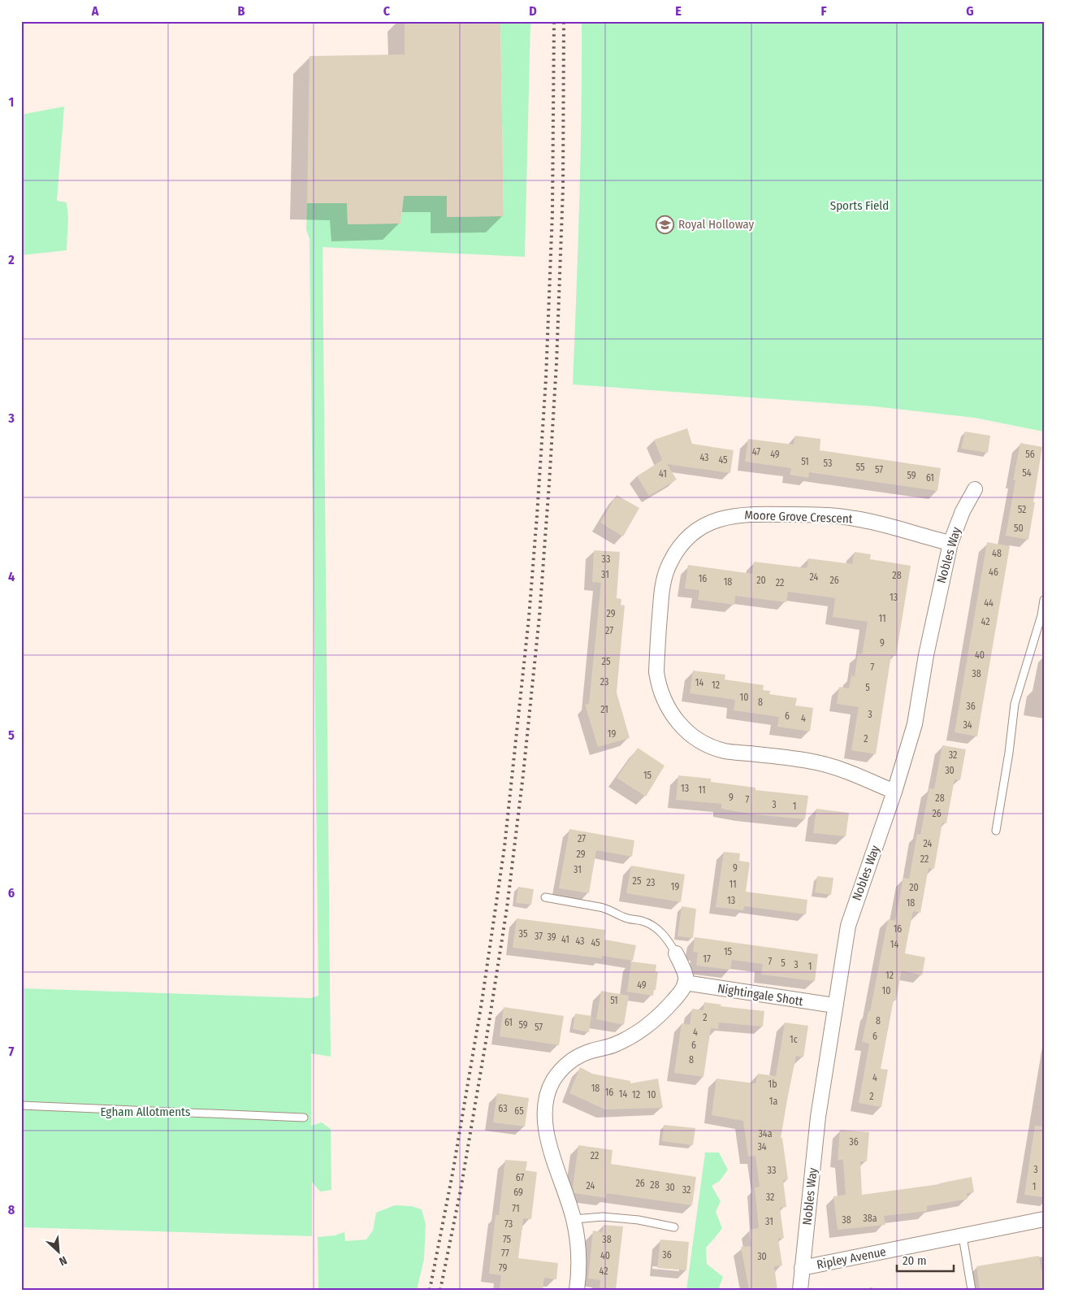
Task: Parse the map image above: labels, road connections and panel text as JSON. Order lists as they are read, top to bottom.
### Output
{
  "streets": {
    "street": [
      "Moore Grove Crescent",
      "Nobles Way",
      "Nightingale Shott",
      "Ripley Avenue"
    ]
  },
  "crossings": [
    ["Moore Grove Crescent", "Nobles Way"],
    ["Nobles Way", "Nightingale Shott"],
    ["Nobles Way", "Ripley Avenue"]
  ],
  "parks": ["Sports Field", "Egham Allotments"],
  "places": {
    "school or university": ["Royal Holloway"]
  },
  "house_numbers": [
    "47",
    "49",
    "56",
    "43",
    "45",
    "51",
    "53",
    "55",
    "57",
    "54",
    "41",
    "59",
    "61",
    "52",
    "50",
    "48",
    "33",
    "46",
    "31",
    "28",
    "24",
    "16",
    "20",
    "26",
    "18",
    "22",
    "13",
    "44",
    "29",
    "11",
    "42",
    "27",
    "9",
    "40",
    "25",
    "7",
    "38",
    "23",
    "14",
    "12",
    "5",
    "10",
    "8",
    "36",
    "21",
    "3",
    "6",
    "4",
    "34",
    "19",
    "2",
    "32",
    "30",
    "15",
    "13",
    "11",
    "9",
    "28",
    "7",
    "3",
    "1",
    "26",
    "27",
    "24",
    "29",
    "22",
    "9",
    "31",
    "25",
    "23",
    "11",
    "19",
    "20",
    "13",
    "18",
    "16",
    "35",
    "37",
    "39",
    "41",
    "43",
    "45",
    "14",
    "15",
    "17",
    "7",
    "5",
    "3",
    "1",
    "12",
    "49",
    "10",
    "51",
    "2",
    "8",
    "61",
    "59",
    "57",
    "4",
    "6",
    "1c",
    "6",
    "8",
    "4",
    "1b",
    "18",
    "16",
    "14",
    "12",
    "10",
    "2",
    "1a",
    "63",
    "65",
    "34a",
    "36",
    "34",
    "22",
    "3",
    "33",
    "67",
    "26",
    "28",
    "24",
    "1",
    "30",
    "32",
    "69",
    "32",
    "71",
    "38a",
    "38",
    "31",
    "73",
    "75",
    "38",
    "77",
    "36",
    "40",
    "30",
    "79",
    "42"
  ],
  "scale_bar": "20 m",
  "north": "bottom right",
  "grid": {
    "columns": [
      "A",
      "B",
      "C",
      "D",
      "E",
      "F",
      "G"
    ],
    "rows": [
      "1",
      "2",
      "3",
      "4",
      "5",
      "6",
      "7",
      "8"
    ]
  }
}
